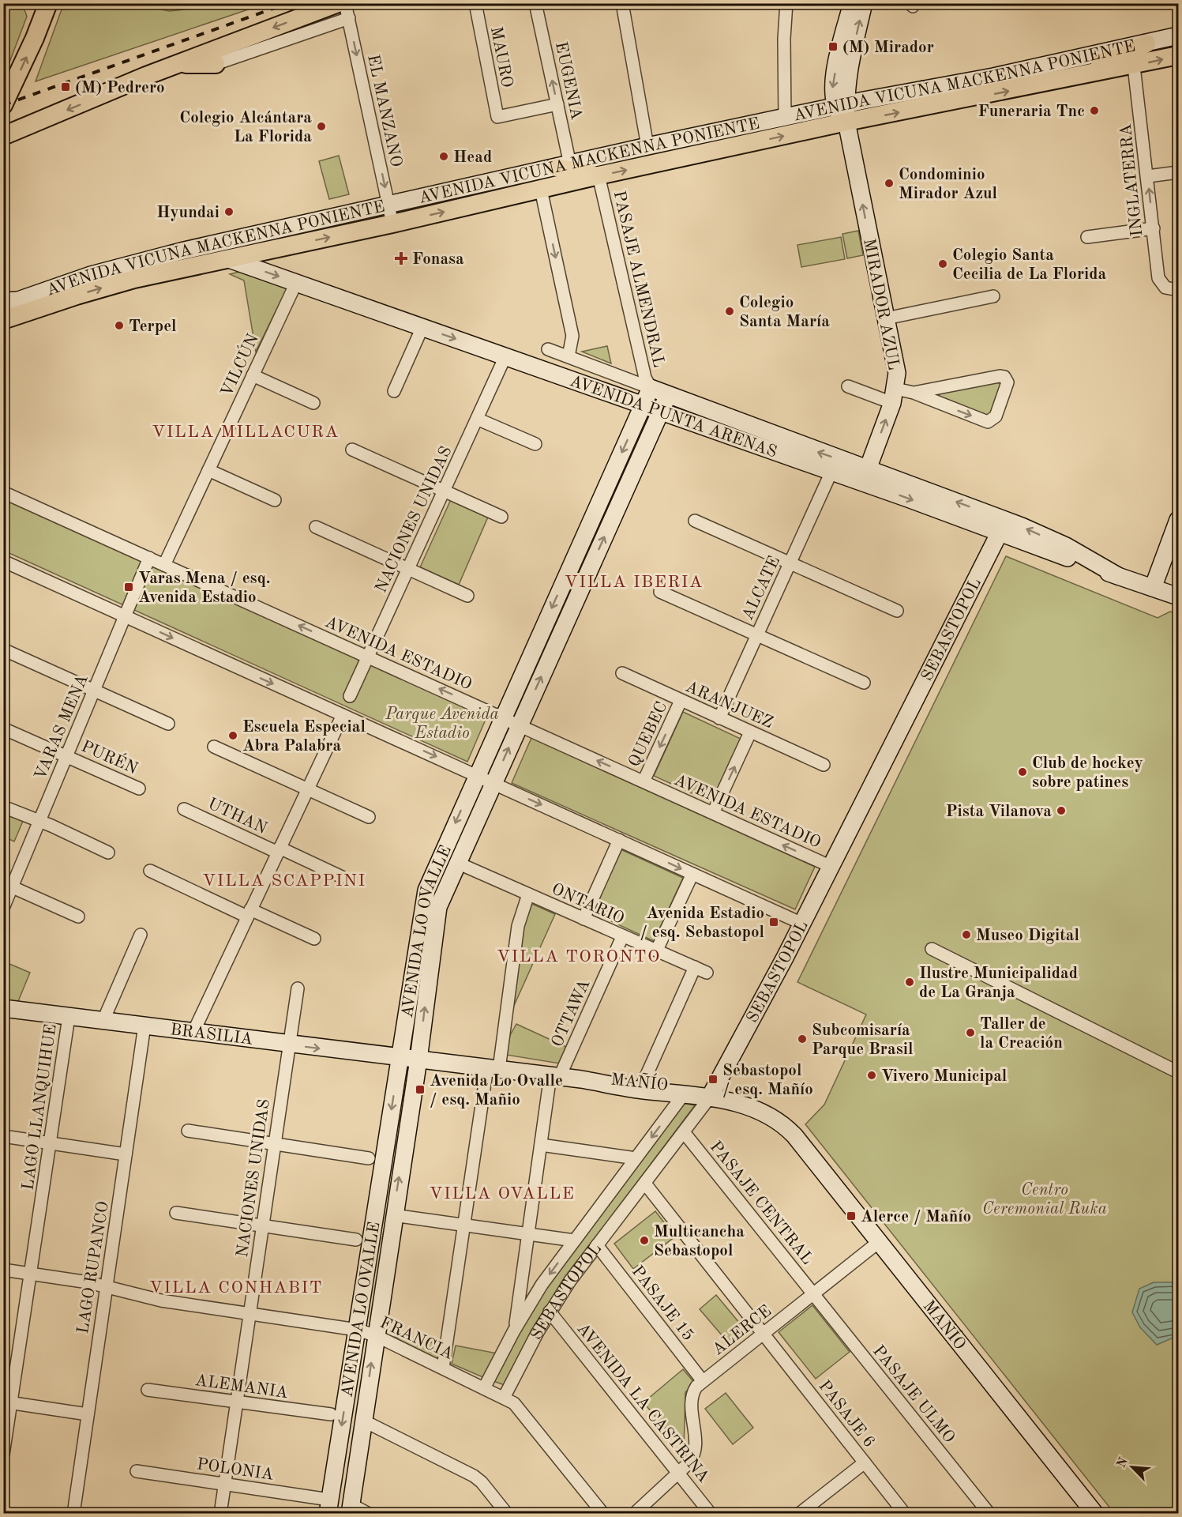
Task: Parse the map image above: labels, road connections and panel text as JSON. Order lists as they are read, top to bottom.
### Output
{
  "streets": {
    "main road": [
      "AVENIDA VICUÑA MACKENNA PONIENTE",
      "MIRADOR AZUL",
      "AVENIDA PUNTA ARENAS",
      "SEBASTOPOL",
      "AVENIDA LO OVALLE",
      "BRASILIA",
      "MAÑÍO"
    ],
    "street": [
      "MAURO",
      "EUGENIA",
      "EL MANZANO",
      "INGLATERRA",
      "PASAJE ALMENDRAL",
      "VILCÚN",
      "NACIONES UNIDAS",
      "ALCATE",
      "AVENIDA ESTADIO",
      "ARANJUEZ",
      "VARAS MENA",
      "QUEBEC",
      "PURÉN",
      "UTHAN",
      "ONTARIO",
      "OTTAWA",
      "LAGO LLANQUIHUE",
      "PASAJE CENTRAL",
      "LAGO RUPANCO",
      "PASAJE 15",
      "ALERCE",
      "FRANCIA",
      "ALEMANIA",
      "PASAJE ULMO",
      "AVENIDA LA CASTRINA",
      "PASAJE 6",
      "POLONIA"
    ]
  },
  "crossings": [
    ["MAURO", "EUGENIA"],
    ["EUGENIA", "AVENIDA VICUÑA MACKENNA PONIENTE"],
    ["AVENIDA VICUÑA MACKENNA PONIENTE", "EL MANZANO"],
    ["AVENIDA VICUÑA MACKENNA PONIENTE", "INGLATERRA"],
    ["AVENIDA VICUÑA MACKENNA PONIENTE", "PASAJE ALMENDRAL"],
    ["AVENIDA VICUÑA MACKENNA PONIENTE", "MIRADOR AZUL"],
    ["AVENIDA VICUÑA MACKENNA PONIENTE", "AVENIDA PUNTA ARENAS"],
    ["PASAJE ALMENDRAL", "AVENIDA PUNTA ARENAS"],
    ["PASAJE ALMENDRAL", "AVENIDA LO OVALLE"],
    ["MIRADOR AZUL", "AVENIDA PUNTA ARENAS"],
    ["VILCÚN", "AVENIDA PUNTA ARENAS"],
    ["VILCÚN", "AVENIDA ESTADIO"],
    ["AVENIDA PUNTA ARENAS", "NACIONES UNIDAS"],
    ["AVENIDA PUNTA ARENAS", "ALCATE"],
    ["AVENIDA PUNTA ARENAS", "SEBASTOPOL"],
    ["AVENIDA PUNTA ARENAS", "AVENIDA LO OVALLE"],
    ["NACIONES UNIDAS", "AVENIDA ESTADIO"],
    ["NACIONES UNIDAS", "BRASILIA"],
    ["NACIONES UNIDAS", "FRANCIA"],
    ["NACIONES UNIDAS", "ALEMANIA"],
    ["NACIONES UNIDAS", "POLONIA"],
    ["ALCATE", "ARANJUEZ"],
    ["SEBASTOPOL", "AVENIDA ESTADIO"],
    ["SEBASTOPOL", "OTTAWA"],
    ["SEBASTOPOL", "MAÑÍO"],
    ["SEBASTOPOL", "PASAJE CENTRAL"],
    ["SEBASTOPOL", "PASAJE 15"],
    ["SEBASTOPOL", "FRANCIA"],
    ["SEBASTOPOL", "AVENIDA LA CASTRINA"],
    ["SEBASTOPOL", "PASAJE 6"],
    ["AVENIDA ESTADIO", "VARAS MENA"],
    ["AVENIDA ESTADIO", "QUEBEC"],
    ["AVENIDA ESTADIO", "AVENIDA LO OVALLE"],
    ["ARANJUEZ", "QUEBEC"],
    ["VARAS MENA", "PURÉN"],
    ["ONTARIO", "AVENIDA LO OVALLE"],
    ["ONTARIO", "OTTAWA"],
    ["AVENIDA LO OVALLE", "BRASILIA"],
    ["AVENIDA LO OVALLE", "MAÑÍO"],
    ["AVENIDA LO OVALLE", "FRANCIA"],
    ["AVENIDA LO OVALLE", "POLONIA"],
    ["OTTAWA", "MAÑÍO"],
    ["BRASILIA", "MAÑÍO"],
    ["BRASILIA", "LAGO LLANQUIHUE"],
    ["BRASILIA", "LAGO RUPANCO"],
    ["MAÑÍO", "ALERCE"],
    ["LAGO LLANQUIHUE", "FRANCIA"],
    ["PASAJE CENTRAL", "ALERCE"],
    ["PASAJE CENTRAL", "PASAJE ULMO"],
    ["LAGO RUPANCO", "FRANCIA"],
    ["PASAJE 15", "ALERCE"],
    ["ALERCE", "PASAJE ULMO"],
    ["ALERCE", "AVENIDA LA CASTRINA"],
    ["ALERCE", "PASAJE 6"]
  ],
  "one_way": ["EL MANZANO"],
  "districts": [
    "VILLA MILLACURA",
    "VILLA IBERIA",
    "VILLA SCAPPINI",
    "VILLA TORONTO",
    "VILLA OVALLE",
    "VILLA CONHABIT"
  ],
  "parks": ["Parque Avenida Estadio", "Centro Ceremonial Ruka"],
  "places": {
    "transit": [
      "(M) Mirador",
      "(M) Pedrero",
      "Varas Mena / esq. Avenida Estadio",
      "Avenida Estadio / esq. Sebastopol",
      "Sebastopol / esq. Mañío",
      "Avenida Lo Ovalle / esq. Mañio",
      "Alerce / Mañío"
    ],
    "other": [
      "Funeraria Tnc",
      "Colegio Alcántara La Florida",
      "Head",
      "Condominio Mirador Azul",
      "Hyundai",
      "Colegio Santa Cecilia de La Florida",
      "Colegio Santa María",
      "Terpel",
      "Escuela Especial Abra Palabra",
      "Club de hockey sobre patines",
      "Pista Vilanova",
      "Museo Digital",
      "Ilustre Municipalidad de La Granja",
      "Taller de la Creación",
      "Subcomisaría Parque Brasil",
      "Vivero Municipal",
      "Multicancha Sebastopol"
    ],
    "health": ["Fonasa"]
  },
  "north": "top left"
}
